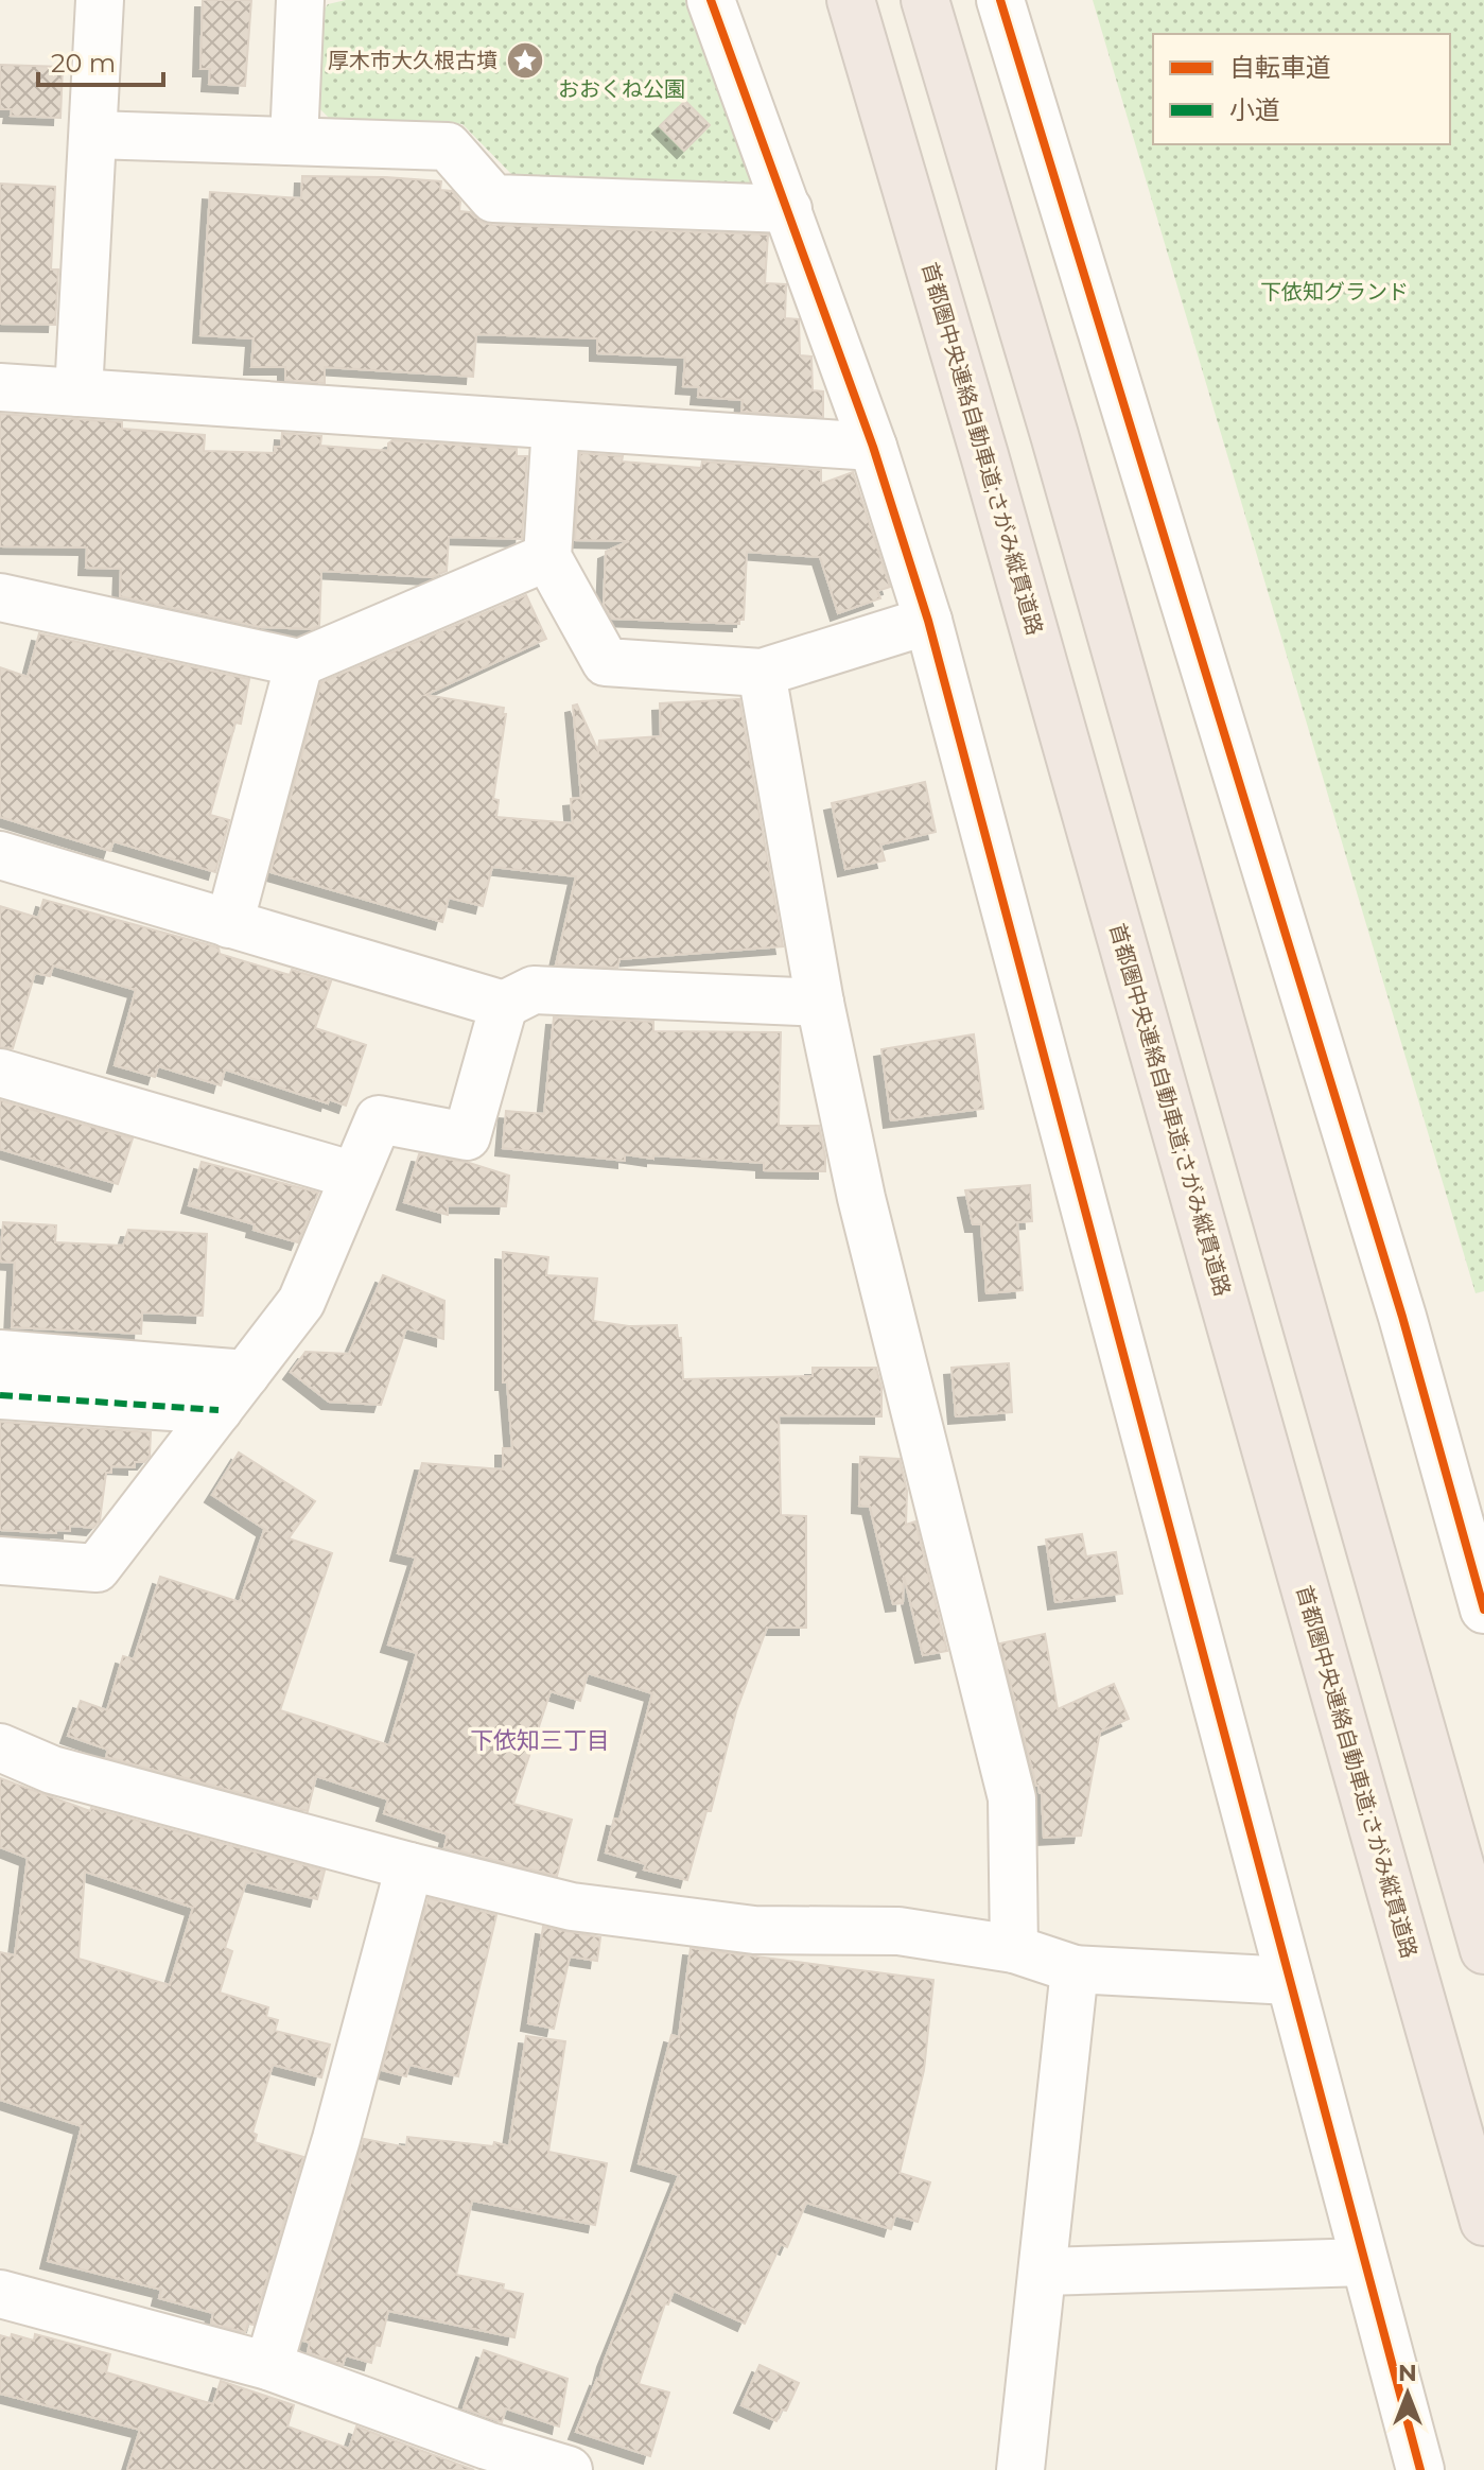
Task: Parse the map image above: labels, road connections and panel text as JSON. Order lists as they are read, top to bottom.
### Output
{
  "streets": {
    "highway": ["首都圏中央連絡自動車道;さがみ縦貫道路"]
  },
  "districts": ["下依知三丁目"],
  "parks": ["おおくね公園", "下依知グランド"],
  "places": {
    "place": ["厚木市大久根古墳"]
  },
  "legend": ["自転車道", "小道"],
  "scale_bar": "20 m",
  "north": "top"
}
